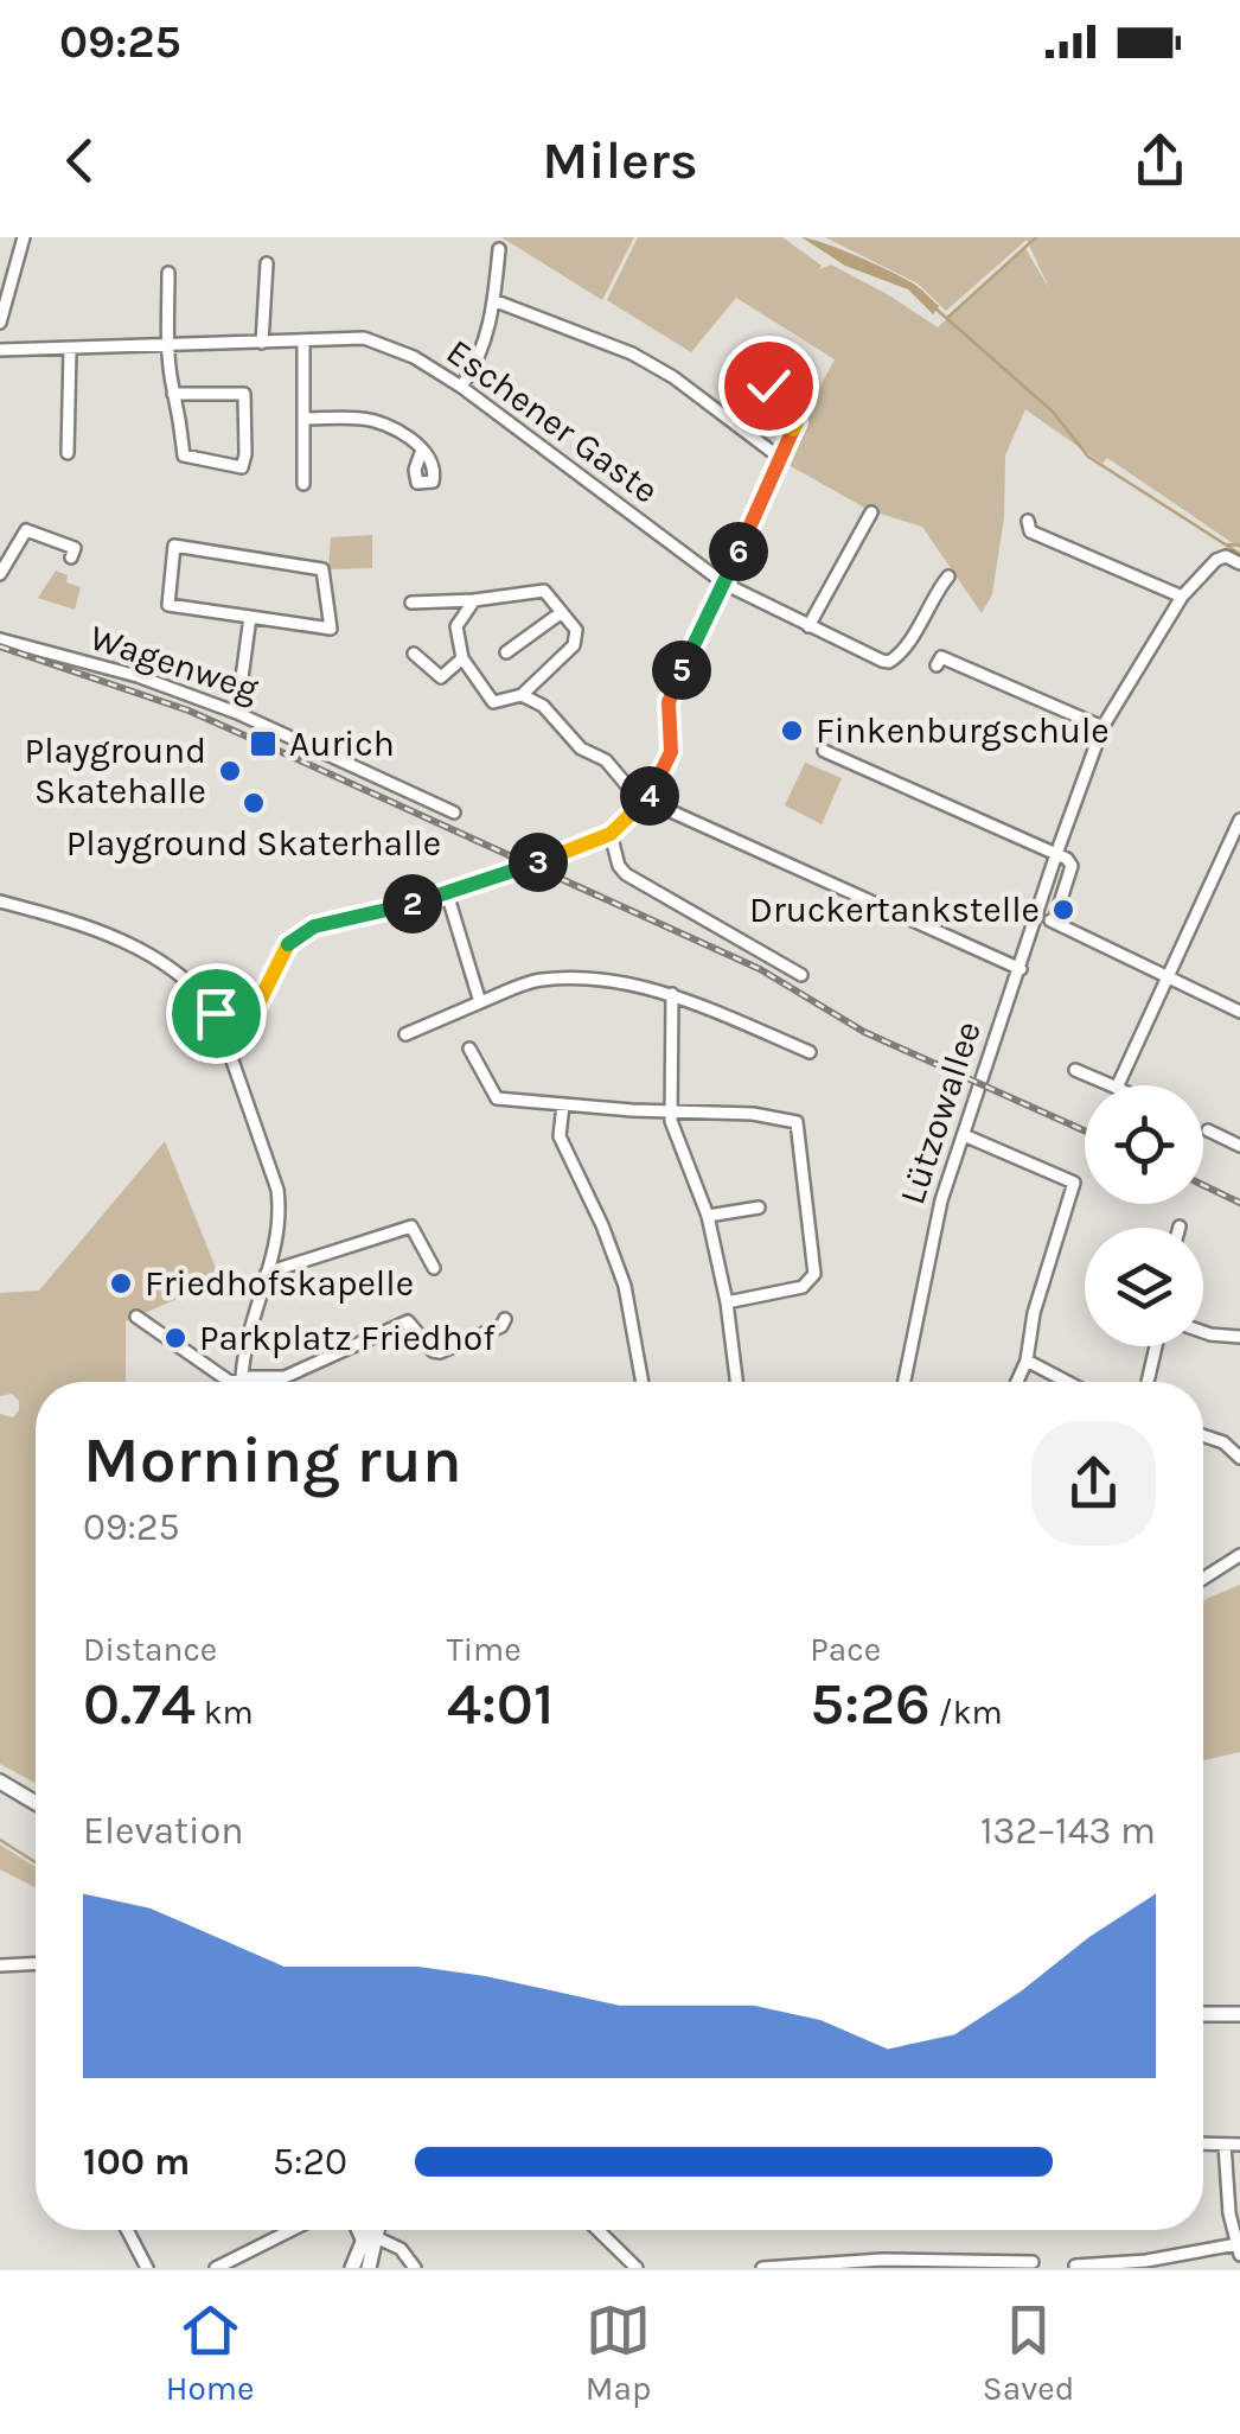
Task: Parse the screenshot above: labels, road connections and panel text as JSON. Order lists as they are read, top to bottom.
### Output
{
  "streets": {
    "street": ["Eschener Gaste", "Wagenweg", "Lützowallee"]
  },
  "places": {
    "other": [
      "Finkenburgschule",
      "Playground Skatehalle",
      "Playground Skaterhalle",
      "Druckertankstelle",
      "Friedhofskapelle",
      "Parkplatz Friedhof"
    ],
    "transit": ["Aurich"]
  },
  "page": {
    "status": "09:25",
    "header": "Milers",
    "pins": [
      "6",
      "5",
      "4",
      "3",
      "2"
    ],
    "heading": ["Morning run", "09:25"],
    "stats": [
      ["Distance", "0.74 km"],
      ["Time", "4:01"],
      ["Pace", "5:26 /km"]
    ],
    "chart": ["Elevation", "132–143 m"],
    "list": [
      {
        "name": "100 m",
        "note": "5:20"
      }
    ],
    "tabs": ["Home", "Map", "Saved"]
  }
}
